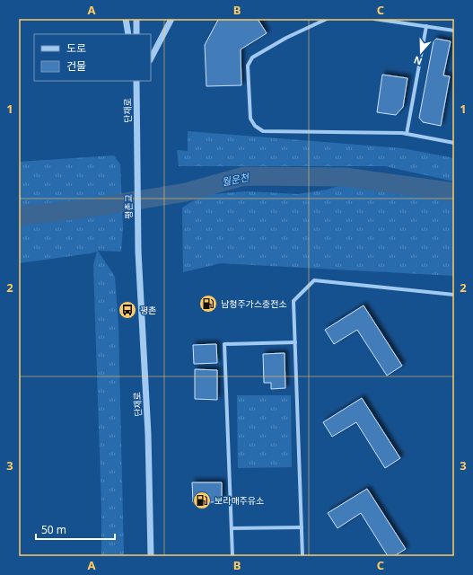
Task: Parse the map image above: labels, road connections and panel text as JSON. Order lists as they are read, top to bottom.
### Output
{
  "streets": {
    "street": ["단재로", "평촌교"]
  },
  "crossings": [
    ["단재로", "평촌교"]
  ],
  "water": ["월운천"],
  "places": {
    "fuel station": ["남청주가스충전소", "보라매주유소"],
    "bus stop": ["평촌"]
  },
  "legend": ["도로", "건물"],
  "scale_bar": "50 m",
  "north": "bottom",
  "grid": {
    "columns": ["A", "B", "C"],
    "rows": ["1", "2", "3"]
  }
}
